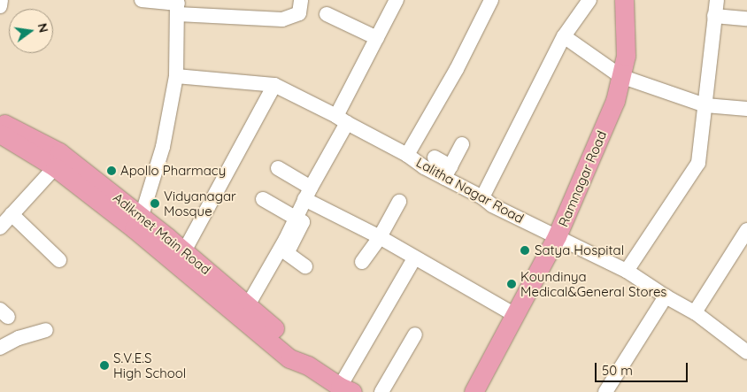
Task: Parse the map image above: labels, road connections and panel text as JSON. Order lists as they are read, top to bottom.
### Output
{
  "streets": {
    "main road": ["Ramnagar Road", "Adikmet Main Road"],
    "street": ["Lalitha Nagar Road"]
  },
  "crossings": [
    ["Ramnagar Road", "Lalitha Nagar Road"]
  ],
  "places": [
    "Apollo Pharmacy",
    "Vidyanagar Mosque",
    "Satya Hospital",
    "Koundinya Medical&General Stores",
    "S.V.E.S High School"
  ],
  "scale_bar": "50 m",
  "north": "right"
}
